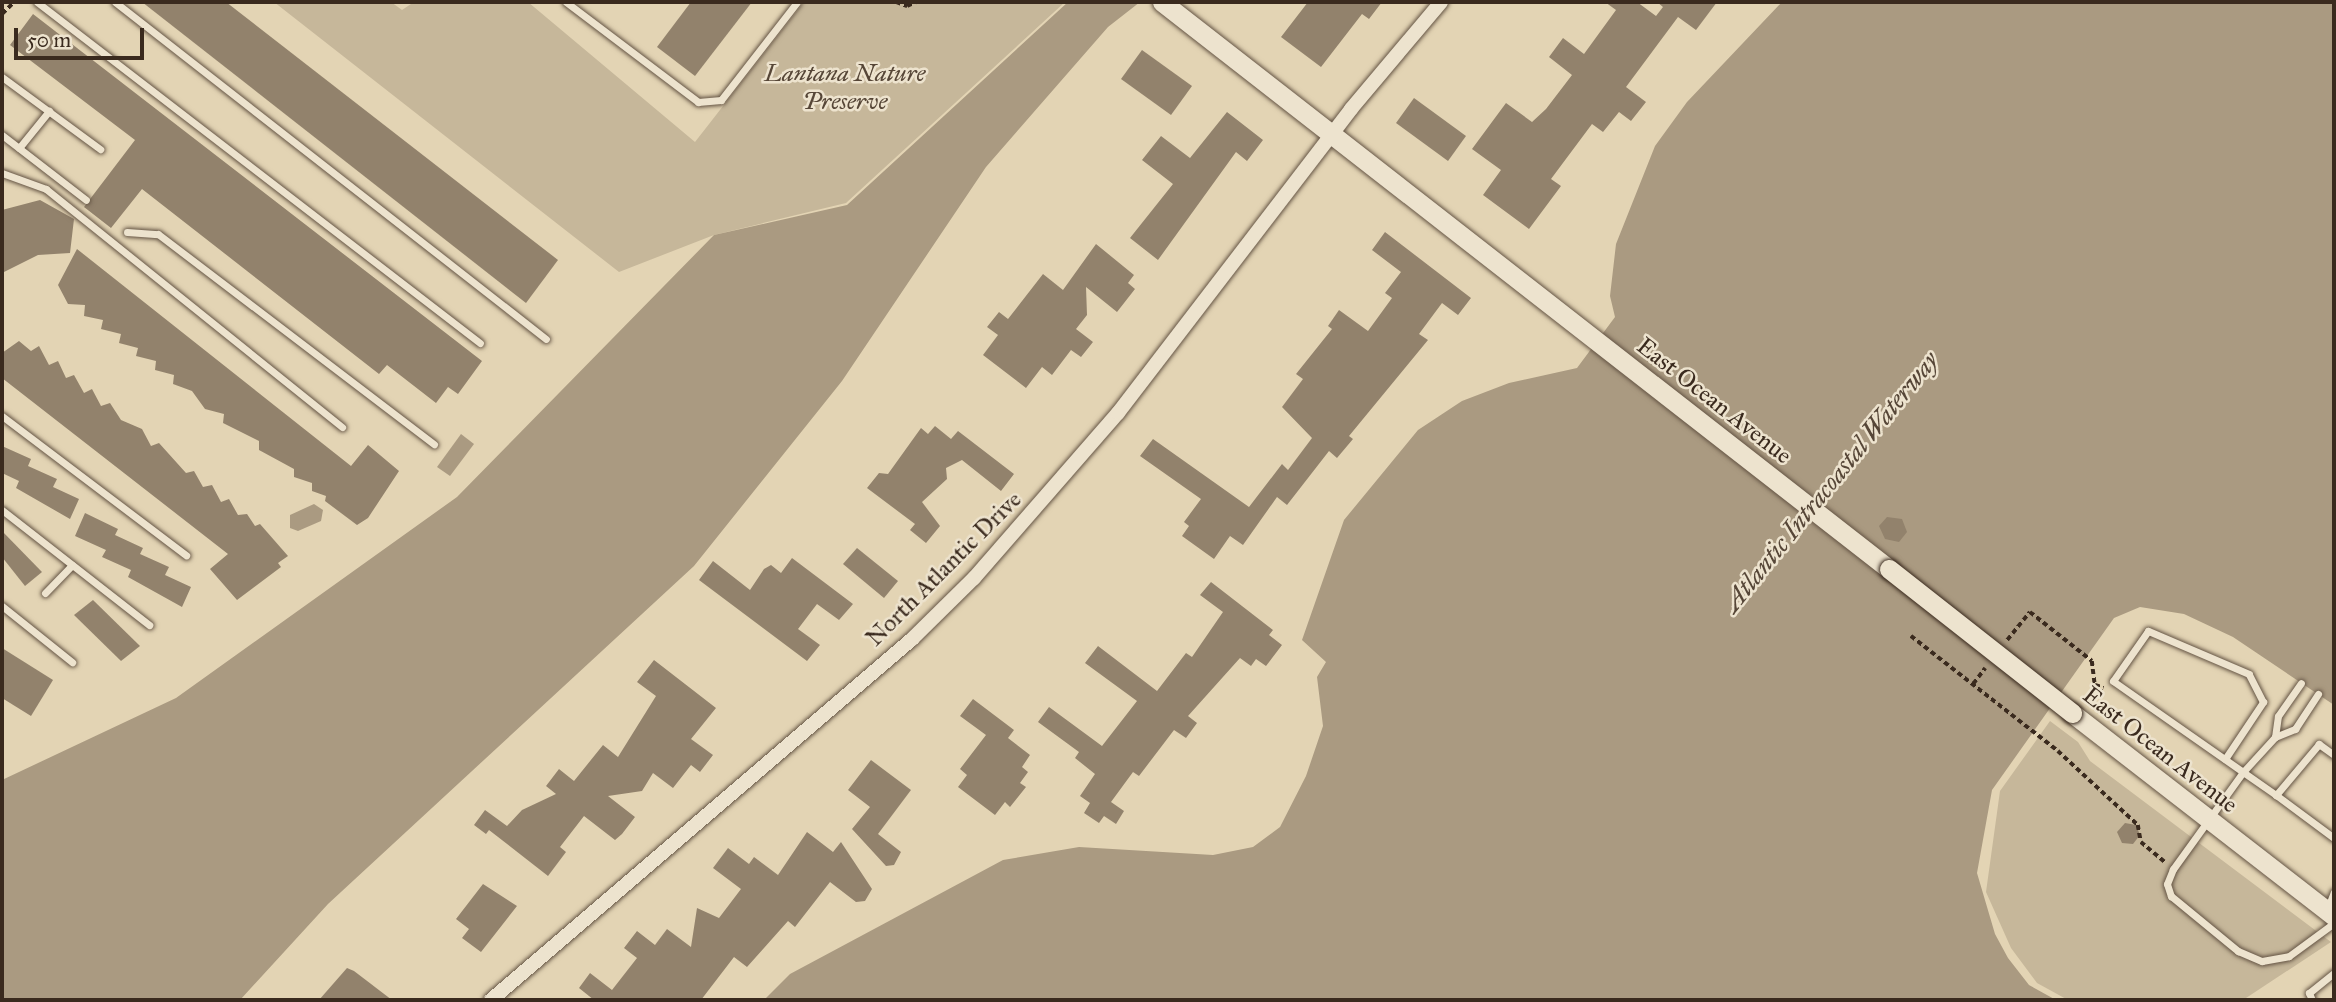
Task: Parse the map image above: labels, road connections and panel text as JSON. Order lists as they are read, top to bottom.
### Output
{
  "streets": {
    "main road": ["East Ocean Avenue"],
    "street": ["North Atlantic Drive"]
  },
  "crossings": [
    ["East Ocean Avenue", "North Atlantic Drive"]
  ],
  "water": ["Atlantic Intracoastal Waterway"],
  "parks": ["Lantana Nature Preserve"],
  "scale_bar": "50 m"
}
